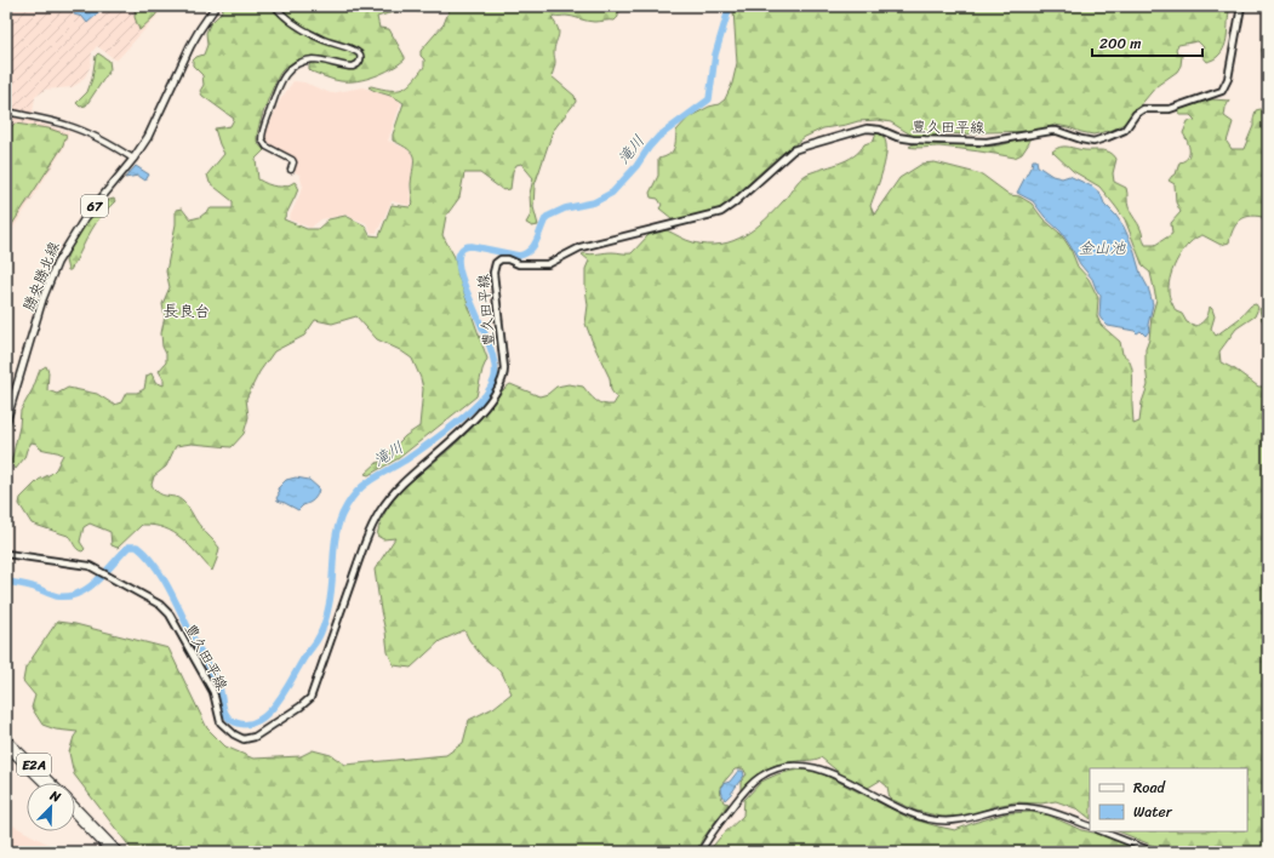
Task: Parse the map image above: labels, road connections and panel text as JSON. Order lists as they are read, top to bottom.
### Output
{
  "streets": {
    "highway": ["E2A"],
    "main road": ["豊久田平線", "67", "勝央勝北線"]
  },
  "districts": ["長良台"],
  "water": ["滝川", "金山池"],
  "legend": ["Road", "Water"],
  "scale_bar": "200 m",
  "north": "top right"
}
